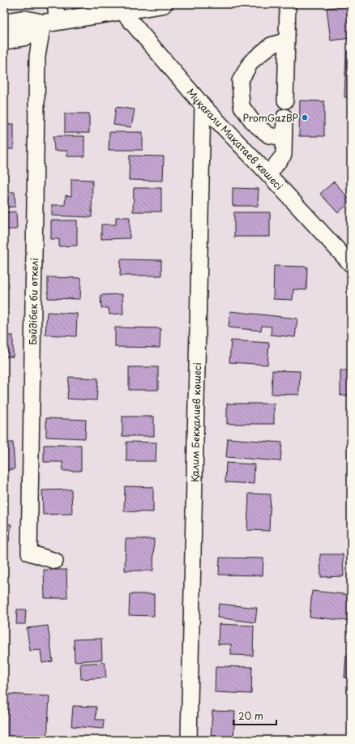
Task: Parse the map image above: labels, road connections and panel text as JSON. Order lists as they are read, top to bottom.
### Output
{
  "streets": {
    "street": ["Мұқағали Мақатаев көшесі", "Бәйдібек би өткелі", "Қалим Бекқалиев көшесі"]
  },
  "crossings": [
    ["Мұқағали Мақатаев көшесі", "Қалим Бекқалиев көшесі"]
  ],
  "places": ["PromGazBP"],
  "scale_bar": "20 m"
}
